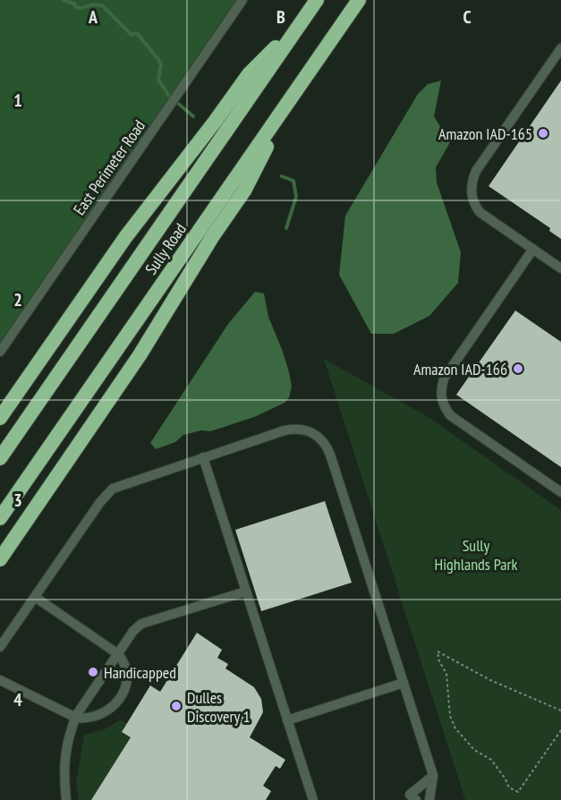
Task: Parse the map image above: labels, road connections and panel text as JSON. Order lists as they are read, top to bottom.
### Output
{
  "streets": {
    "highway": ["Sully Road"],
    "lane": ["East Perimeter Road"]
  },
  "parks": ["Sully Highlands Park"],
  "places": [
    "Amazon IAD-165",
    "Amazon IAD-166",
    "Handicapped",
    "Dulles Discovery 1"
  ],
  "grid": {
    "columns": ["A", "B", "C"],
    "rows": [
      "1",
      "2",
      "3",
      "4"
    ]
  }
}
